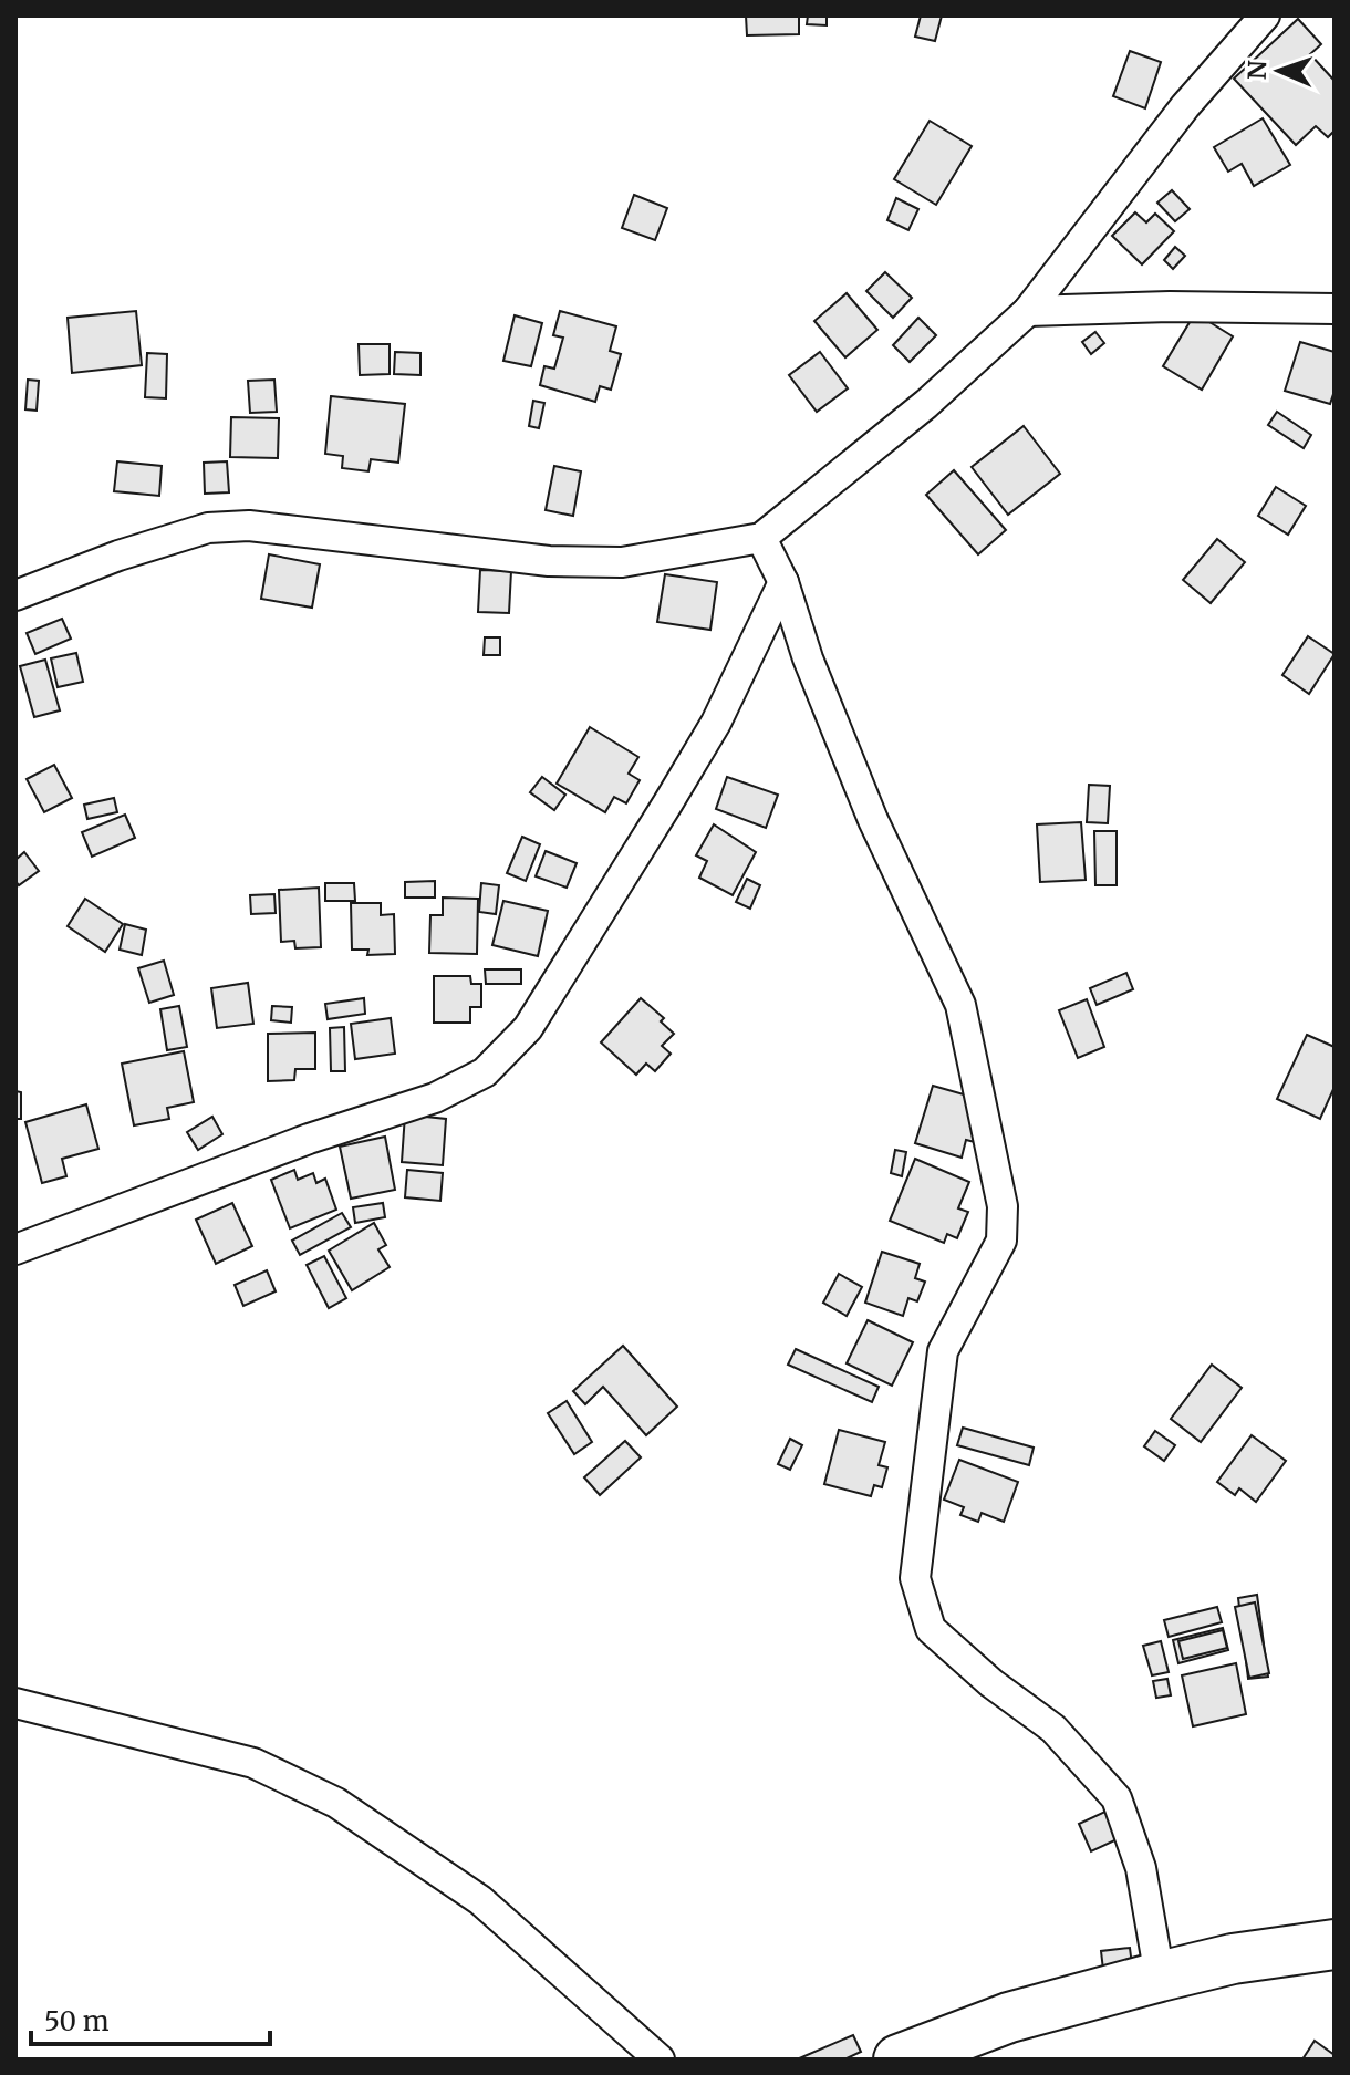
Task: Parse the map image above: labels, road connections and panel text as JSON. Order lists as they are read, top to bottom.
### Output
{
  "scale_bar": "50 m",
  "north": "left"
}
